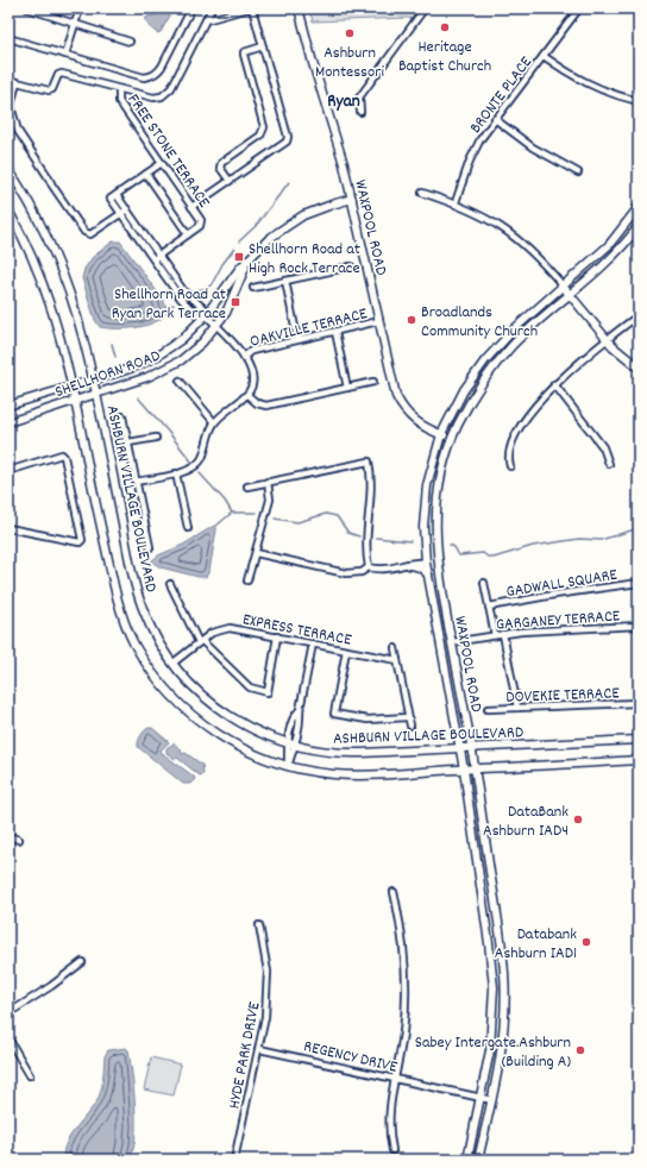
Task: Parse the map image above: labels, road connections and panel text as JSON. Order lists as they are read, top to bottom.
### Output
{
  "streets": {
    "main road": ["WAXPOOL ROAD", "SHELLHORN ROAD", "ASHBURN VILLAGE BOULEVARD"],
    "street": [
      "BRONTE PLACE",
      "FREE STONE TERRACE",
      "OAKVILLE TERRACE",
      "GADWALL SQUARE",
      "GARGANEY TERRACE",
      "EXPRESS TERRACE",
      "DOVEKIE TERRACE",
      "HYDE PARK DRIVE",
      "REGENCY DRIVE"
    ]
  },
  "crossings": [
    ["WAXPOOL ROAD", "OAKVILLE TERRACE"],
    ["WAXPOOL ROAD", "SHELLHORN ROAD"],
    ["WAXPOOL ROAD", "ASHBURN VILLAGE BOULEVARD"],
    ["WAXPOOL ROAD", "GARGANEY TERRACE"],
    ["WAXPOOL ROAD", "REGENCY DRIVE"],
    ["SHELLHORN ROAD", "ASHBURN VILLAGE BOULEVARD"],
    ["ASHBURN VILLAGE BOULEVARD", "EXPRESS TERRACE"],
    ["HYDE PARK DRIVE", "REGENCY DRIVE"]
  ],
  "districts": ["Ryan"],
  "places": {
    "other": [
      "Heritage Baptist Church",
      "Ashburn Montessori",
      "Broadlands Community Church",
      "DataBank Ashburn IAD4",
      "Databank Ashburn IAD1",
      "Sabey Intergate.Ashburn (Building A)"
    ],
    "transit": ["Shellhorn Road at High Rock Terrace", "Shellhorn Road at Ryan Park Terrace"]
  }
}
